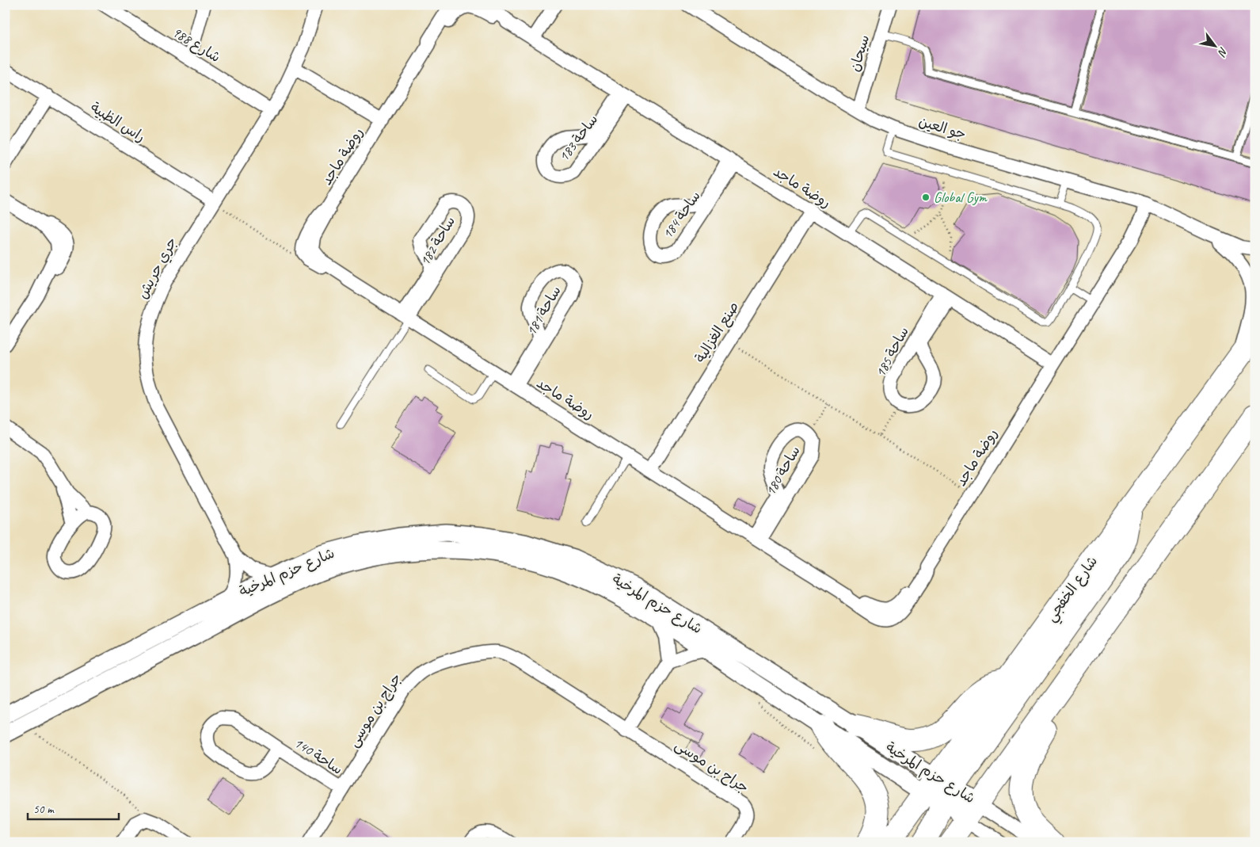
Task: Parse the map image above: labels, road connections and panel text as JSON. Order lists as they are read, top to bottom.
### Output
{
  "streets": {
    "highway": ["شارع الخفجي"],
    "street": [
      "شارع 988",
      "سيحان",
      "راس الظبية",
      "جو العين",
      "ساحة 183",
      "روضة ماجد",
      "ساحة 184",
      "ساحة 182",
      "جري حريش",
      "ساحة 181",
      "صنع الغزالية",
      "ساحة 185",
      "ساحة 180",
      "شارع حزم المرخية",
      "جراح بن موسى",
      "ساحة 140"
    ]
  },
  "crossings": [
    ["شارع 988", "جري حريش"],
    ["سيحان", "جو العين"],
    ["راس الظبية", "جري حريش"],
    ["جو العين", "روضة ماجد"],
    ["جو العين", "شارع الخفجي"],
    ["ساحة 183", "روضة ماجد"],
    ["روضة ماجد", "ساحة 184"],
    ["روضة ماجد", "ساحة 182"],
    ["روضة ماجد", "جري حريش"],
    ["روضة ماجد", "ساحة 181"],
    ["روضة ماجد", "صنع الغزالية"],
    ["روضة ماجد", "ساحة 185"],
    ["روضة ماجد", "ساحة 180"],
    ["جري حريش", "شارع حزم المرخية"],
    ["شارع حزم المرخية", "شارع الخفجي"],
    ["جراح بن موسى", "ساحة 140"]
  ],
  "places": ["Global Gym"],
  "scale_bar": "50 m",
  "north": "bottom right"
}
